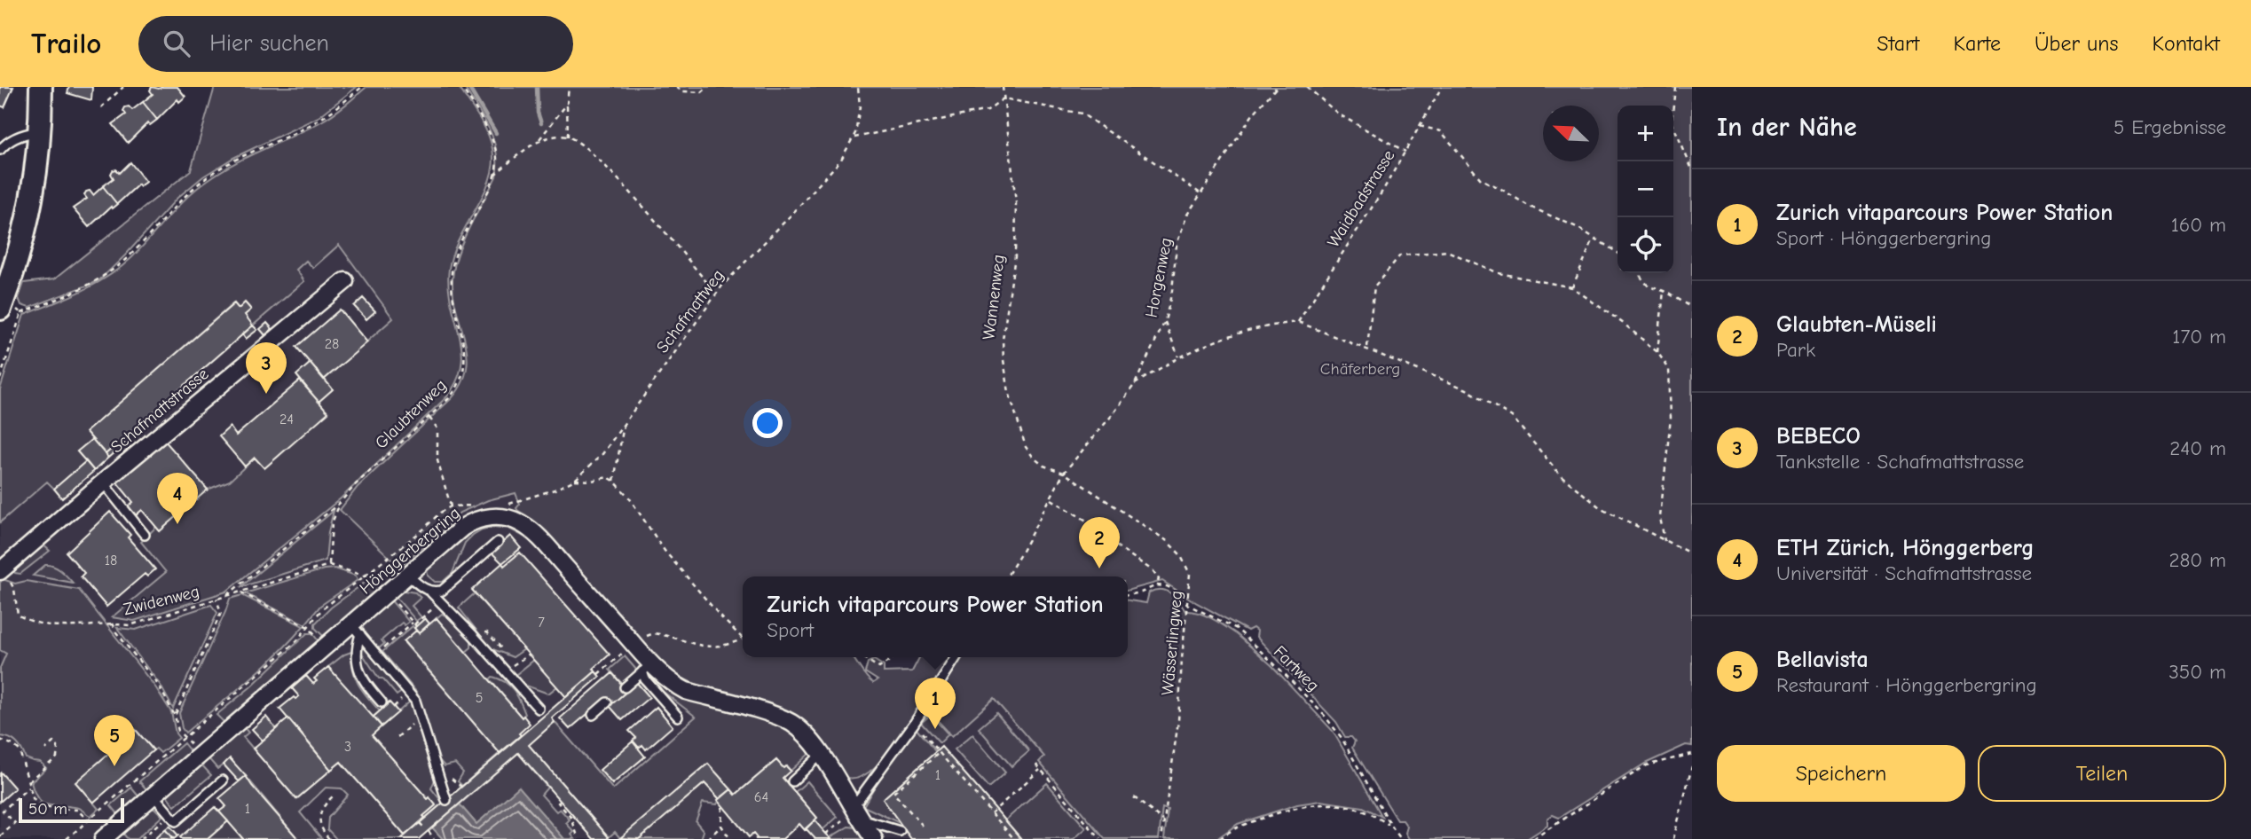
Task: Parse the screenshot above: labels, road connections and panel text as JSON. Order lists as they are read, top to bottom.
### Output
{
  "streets": {
    "street": ["Schafmattstrasse", "Hönggerbergring"],
    "path": [
      "Waidbadstrasse",
      "Horgenweg",
      "Wannenweg",
      "Schafmattweg",
      "Glaubtenweg",
      "Zwidenweg",
      "Wässerlingweg",
      "Fartweg"
    ]
  },
  "crossings": [
    ["Horgenweg", "Wannenweg"],
    ["Horgenweg", "Wässerlingweg"],
    ["Wannenweg", "Wässerlingweg"],
    ["Schafmattweg", "Hönggerbergring"],
    ["Schafmattstrasse", "Zwidenweg"],
    ["Wässerlingweg", "Fartweg"]
  ],
  "parks": ["Chäferberg"],
  "house_numbers": [
    "28",
    "24",
    "18",
    "7",
    "5",
    "3",
    "1",
    "64",
    "1"
  ],
  "scale_bar": "50 m",
  "north": "top left",
  "page": {
    "header": "Trailo",
    "search": "Hier suchen",
    "nav": [
      "Start",
      "Karte",
      "Über uns",
      "Kontakt"
    ],
    "heading": ["In der Nähe", "5 Ergebnisse"],
    "map_buttons": ["+", "−"],
    "list": [
      {
        "mark": "1",
        "name": "Zurich vitaparcours Power Station",
        "note": "Sport · Hönggerbergring",
        "value": "160 m"
      },
      {
        "mark": "2",
        "name": "Glaubten-Müseli",
        "note": "Park",
        "value": "170 m"
      },
      {
        "mark": "3",
        "name": "BEBECO",
        "note": "Tankstelle · Schafmattstrasse",
        "value": "240 m"
      },
      {
        "mark": "4",
        "name": "ETH Zürich, Hönggerberg",
        "note": "Universität · Schafmattstrasse",
        "value": "280 m"
      },
      {
        "mark": "5",
        "name": "Bellavista",
        "note": "Restaurant · Hönggerbergring",
        "value": "350 m"
      }
    ],
    "pins": [
      "3",
      "4",
      "2",
      "1",
      "5"
    ],
    "popup": ["Zurich vitaparcours Power Station", "Sport"],
    "buttons": ["Speichern", "Teilen"],
    "scale": "50 m"
  }
}
